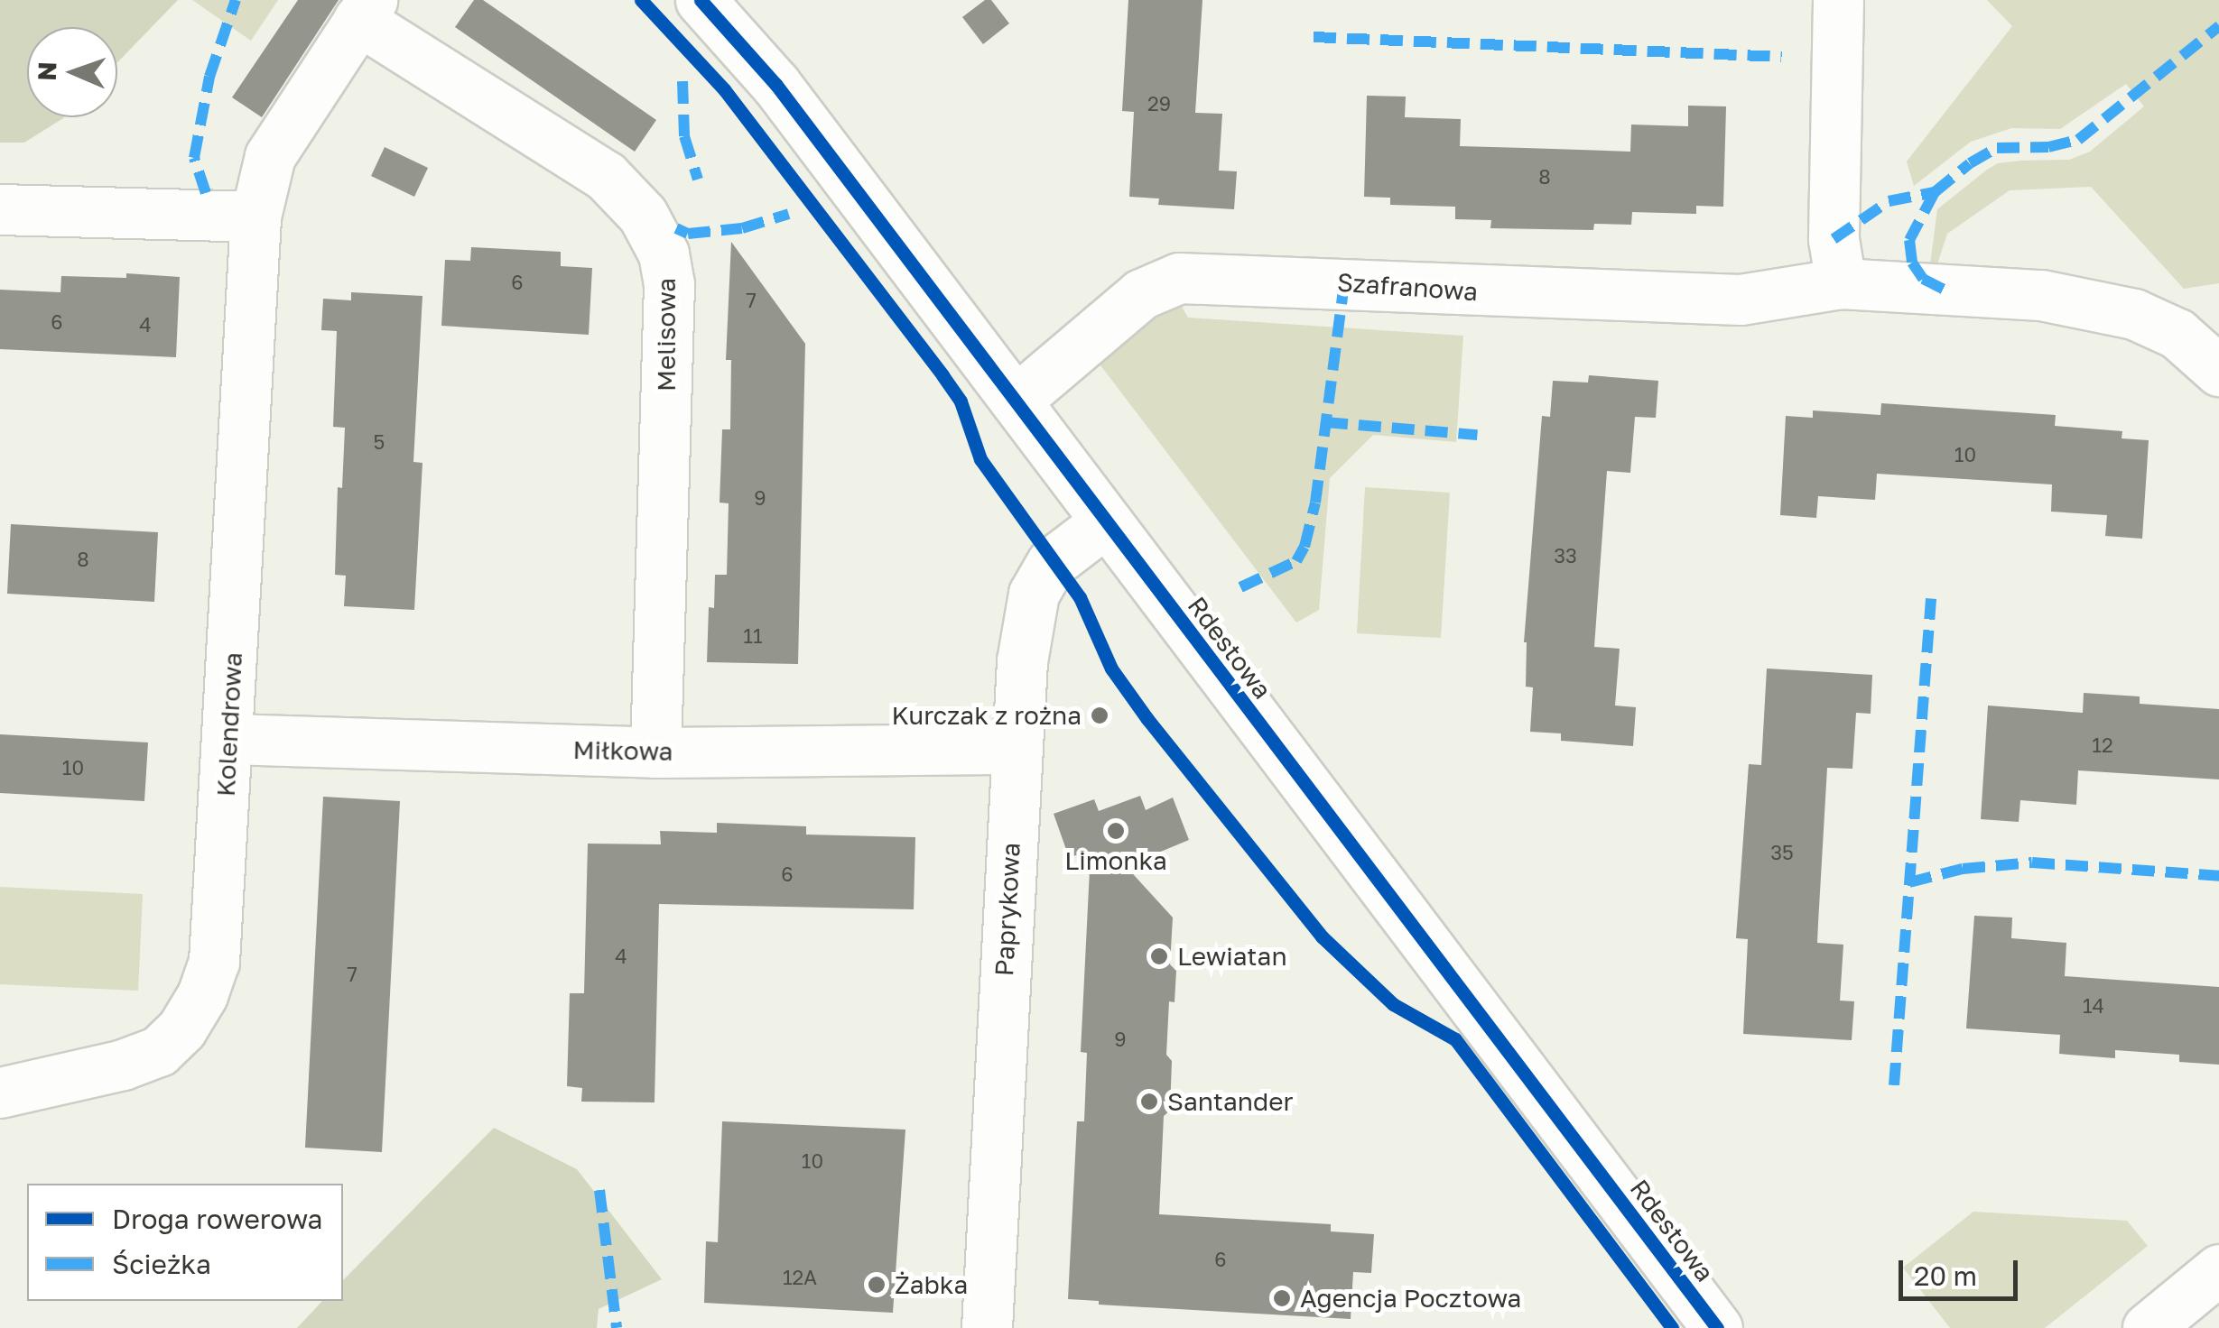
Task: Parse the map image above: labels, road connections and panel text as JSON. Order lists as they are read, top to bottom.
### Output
{
  "streets": {
    "street": [
      "Szafranowa",
      "Melisowa",
      "Rdestowa",
      "Kolendrowa",
      "Miłkowa",
      "Paprykowa"
    ]
  },
  "crossings": [
    ["Szafranowa", "Rdestowa"],
    ["Melisowa", "Kolendrowa"],
    ["Melisowa", "Miłkowa"],
    ["Rdestowa", "Paprykowa"],
    ["Kolendrowa", "Miłkowa"],
    ["Miłkowa", "Paprykowa"]
  ],
  "places": [
    "Kurczak z rożna",
    "Limonka",
    "Lewiatan",
    "Santander",
    "Żabka",
    "Agencja Pocztowa"
  ],
  "house_numbers": [
    "29",
    "8",
    "6",
    "7",
    "6",
    "4",
    "5",
    "10",
    "9",
    "33",
    "8",
    "11",
    "12",
    "10",
    "35",
    "6",
    "4",
    "7",
    "14",
    "9",
    "10",
    "6",
    "12A"
  ],
  "legend": ["Droga rowerowa", "Ścieżka"],
  "scale_bar": "20 m",
  "north": "left"
}
